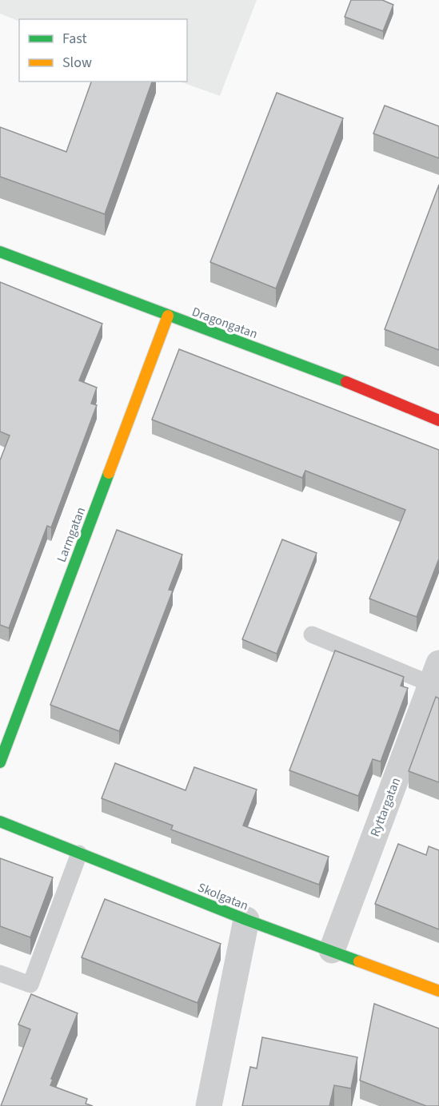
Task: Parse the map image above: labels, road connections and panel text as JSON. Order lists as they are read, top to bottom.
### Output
{
  "streets": {
    "street": [
      "Dragongatan",
      "Larmgatan",
      "Ryttargatan",
      "Skolgatan"
    ]
  },
  "crossings": [
    ["Dragongatan", "Larmgatan"],
    ["Ryttargatan", "Skolgatan"]
  ],
  "legend": ["Fast", "Slow"]
}
